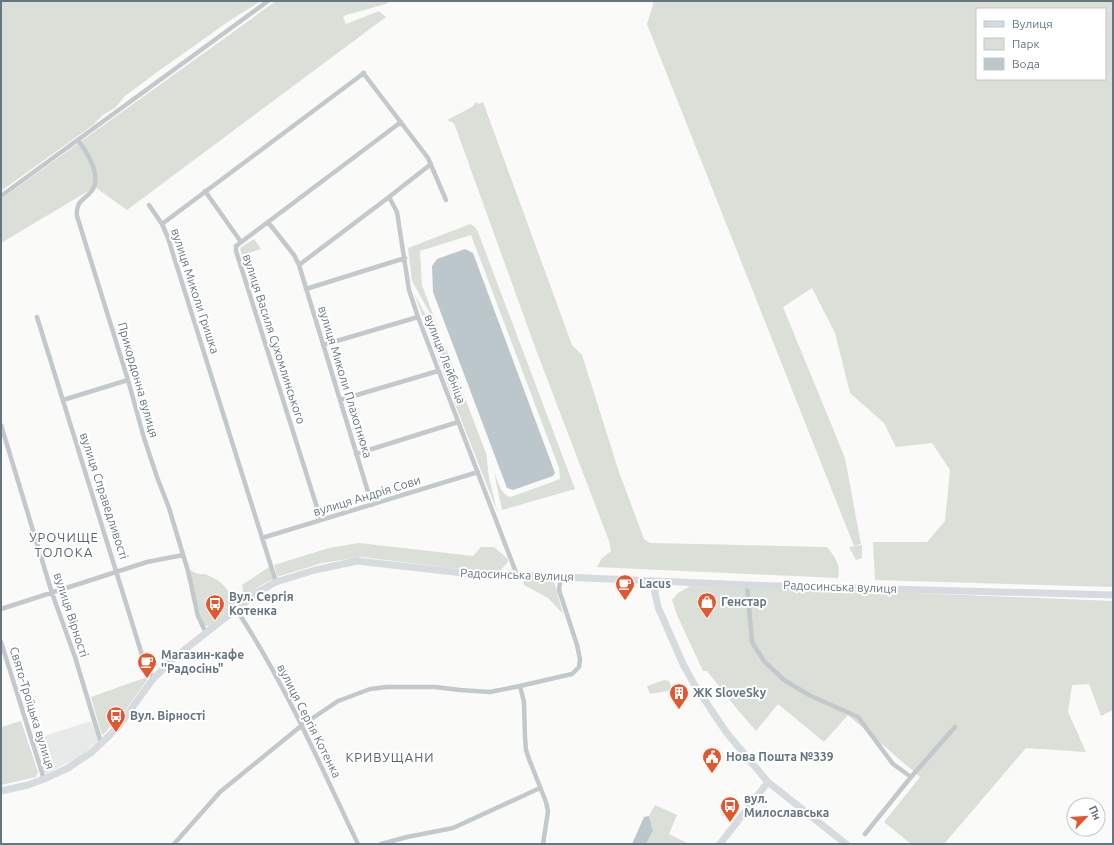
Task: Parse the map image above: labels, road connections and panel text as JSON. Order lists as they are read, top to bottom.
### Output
{
  "streets": {
    "street": [
      "вулиця Миколи Гришка",
      "вулиця Василя Сухомлинського",
      "вулиця Лейбніца",
      "Прикордонна вулиця",
      "вулиця Миколи Плахотнюка",
      "вулиця Справедливості",
      "вулиця Андрія Сови",
      "Радосинська вулиця",
      "вулиця Вірності",
      "Свято-Троїцька вулиця",
      "вулиця Сергія Котенка"
    ]
  },
  "crossings": [
    ["вулиця Миколи Гришка", "вулиця Василя Сухомлинського"],
    ["вулиця Миколи Гришка", "вулиця Андрія Сови"],
    ["вулиця Миколи Гришка", "Радосинська вулиця"],
    ["вулиця Василя Сухомлинського", "вулиця Миколи Плахотнюка"],
    ["вулиця Василя Сухомлинського", "вулиця Андрія Сови"],
    ["вулиця Лейбніца", "вулиця Андрія Сови"],
    ["вулиця Лейбніца", "Радосинська вулиця"],
    ["Прикордонна вулиця", "Радосинська вулиця"],
    ["вулиця Миколи Плахотнюка", "вулиця Андрія Сови"],
    ["вулиця Справедливості", "Радосинська вулиця"],
    ["Радосинська вулиця", "вулиця Вірності"],
    ["Радосинська вулиця", "Свято-Троїцька вулиця"],
    ["Радосинська вулиця", "вулиця Сергія Котенка"]
  ],
  "districts": ["УРОЧИЩЕ ТОЛОКА", "КРИВУЩАНИ"],
  "places": {
    "cafe": ["Lacus", "Магазин-кафе ''Радосінь\""],
    "shop": ["Генстар"],
    "bus stop": ["Вул. Сергія Котенка", "Вул. Вірності", "вул. Милославська"],
    "building": ["ЖК SloveSky"],
    "public building": ["Нова Пошта №339"]
  },
  "legend": ["Вулиця", "Парк", "Вода"],
  "north": "top right"
}
